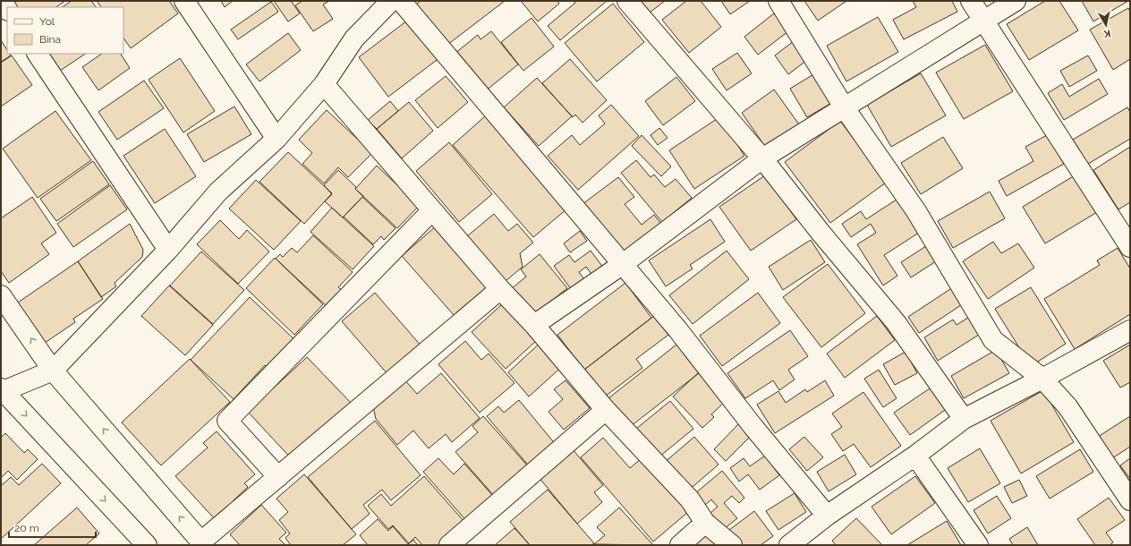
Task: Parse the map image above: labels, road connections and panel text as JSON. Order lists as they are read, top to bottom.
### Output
{
  "legend": ["Yol", "Bina"],
  "scale_bar": "20 m",
  "north": "bottom"
}
